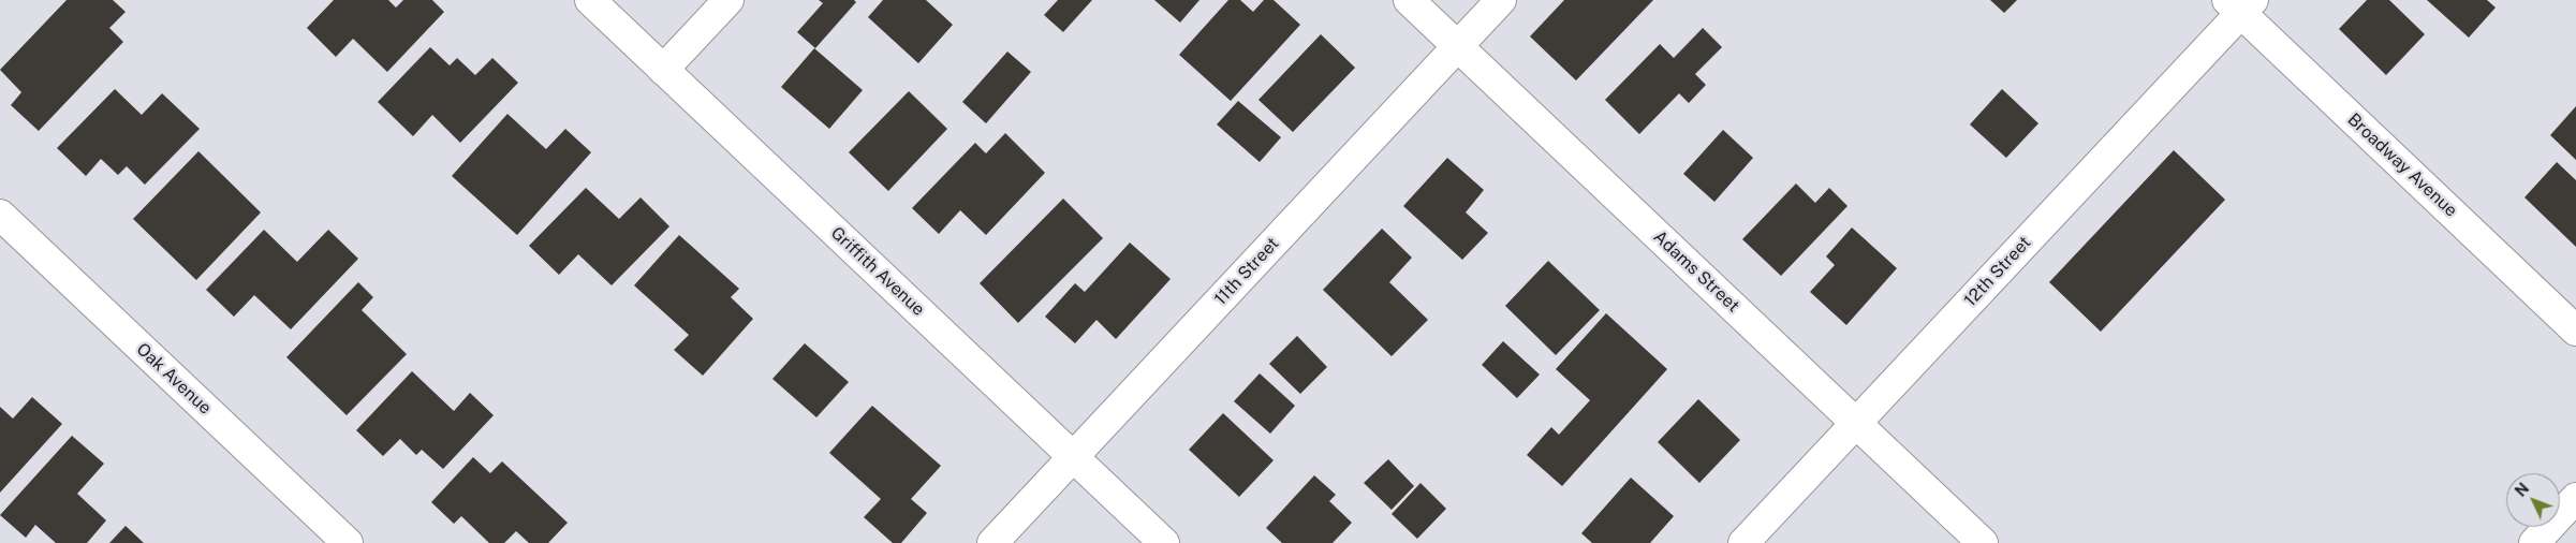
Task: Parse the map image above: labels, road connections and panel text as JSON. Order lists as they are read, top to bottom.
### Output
{
  "streets": {
    "street": [
      "Broadway Avenue",
      "Griffith Avenue",
      "11th Street",
      "Adams Street",
      "12th Street",
      "Oak Avenue"
    ]
  },
  "crossings": [
    ["Broadway Avenue", "12th Street"],
    ["Griffith Avenue", "11th Street"],
    ["11th Street", "Adams Street"],
    ["Adams Street", "12th Street"]
  ],
  "north": "top left"
}
